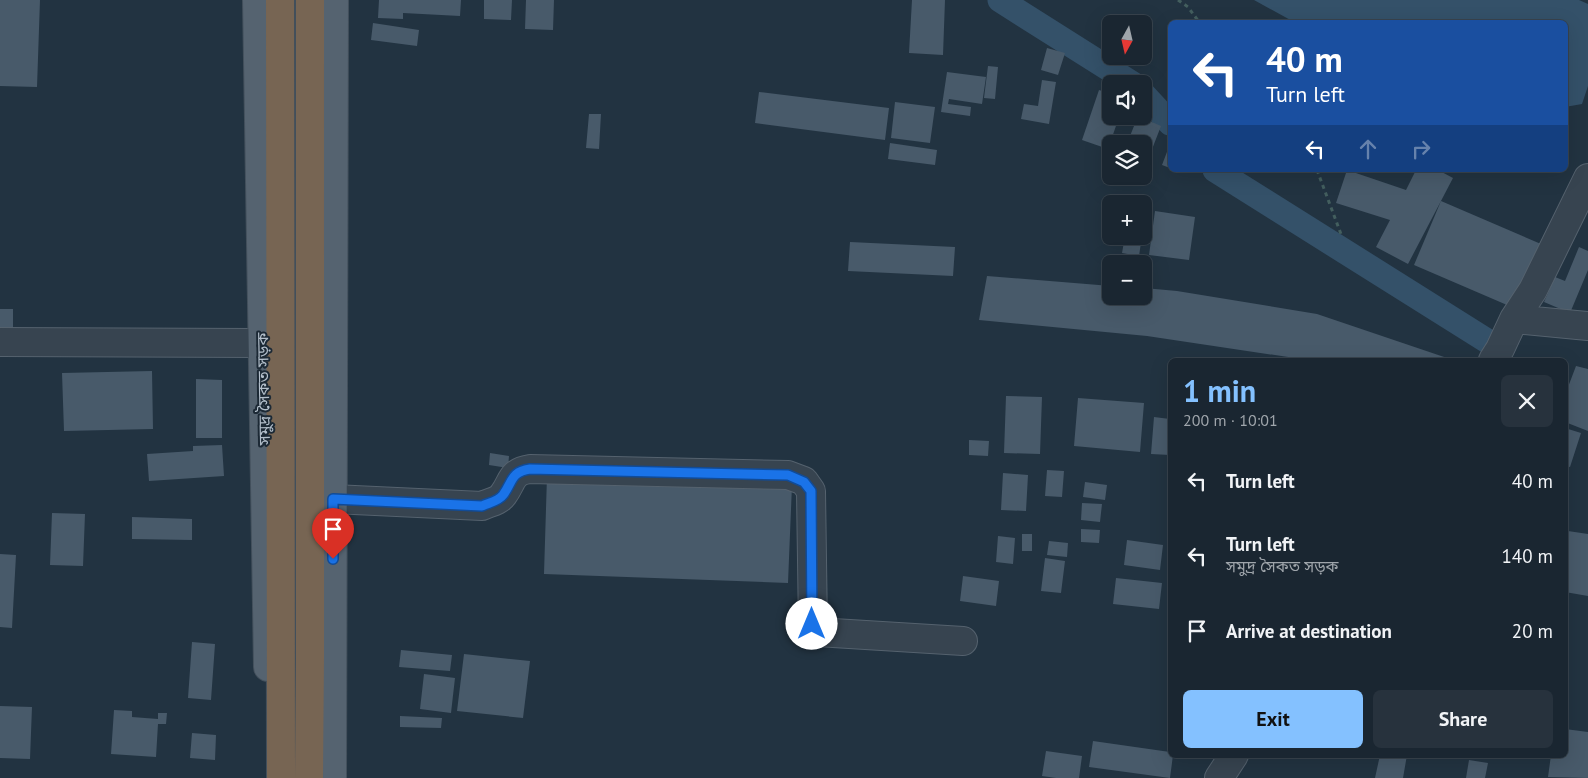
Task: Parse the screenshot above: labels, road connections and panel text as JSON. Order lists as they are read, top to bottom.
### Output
{
  "streets": {
    "main road": ["সমুদ্র সৈকত সড়ক"]
  },
  "north": "bottom",
  "page": {
    "map_buttons": ["+", "−"],
    "turn": ["40 m", "Turn left"],
    "heading": ["1 min", "200 m · 10:01"],
    "list": [
      {
        "name": "Turn left",
        "value": "40 m"
      },
      {
        "name": "Turn left",
        "note": "সমুদ্র সৈকত সড়ক",
        "value": "140 m"
      },
      {
        "name": "Arrive at destination",
        "value": "20 m"
      }
    ],
    "buttons": ["Exit", "Share"]
  }
}
